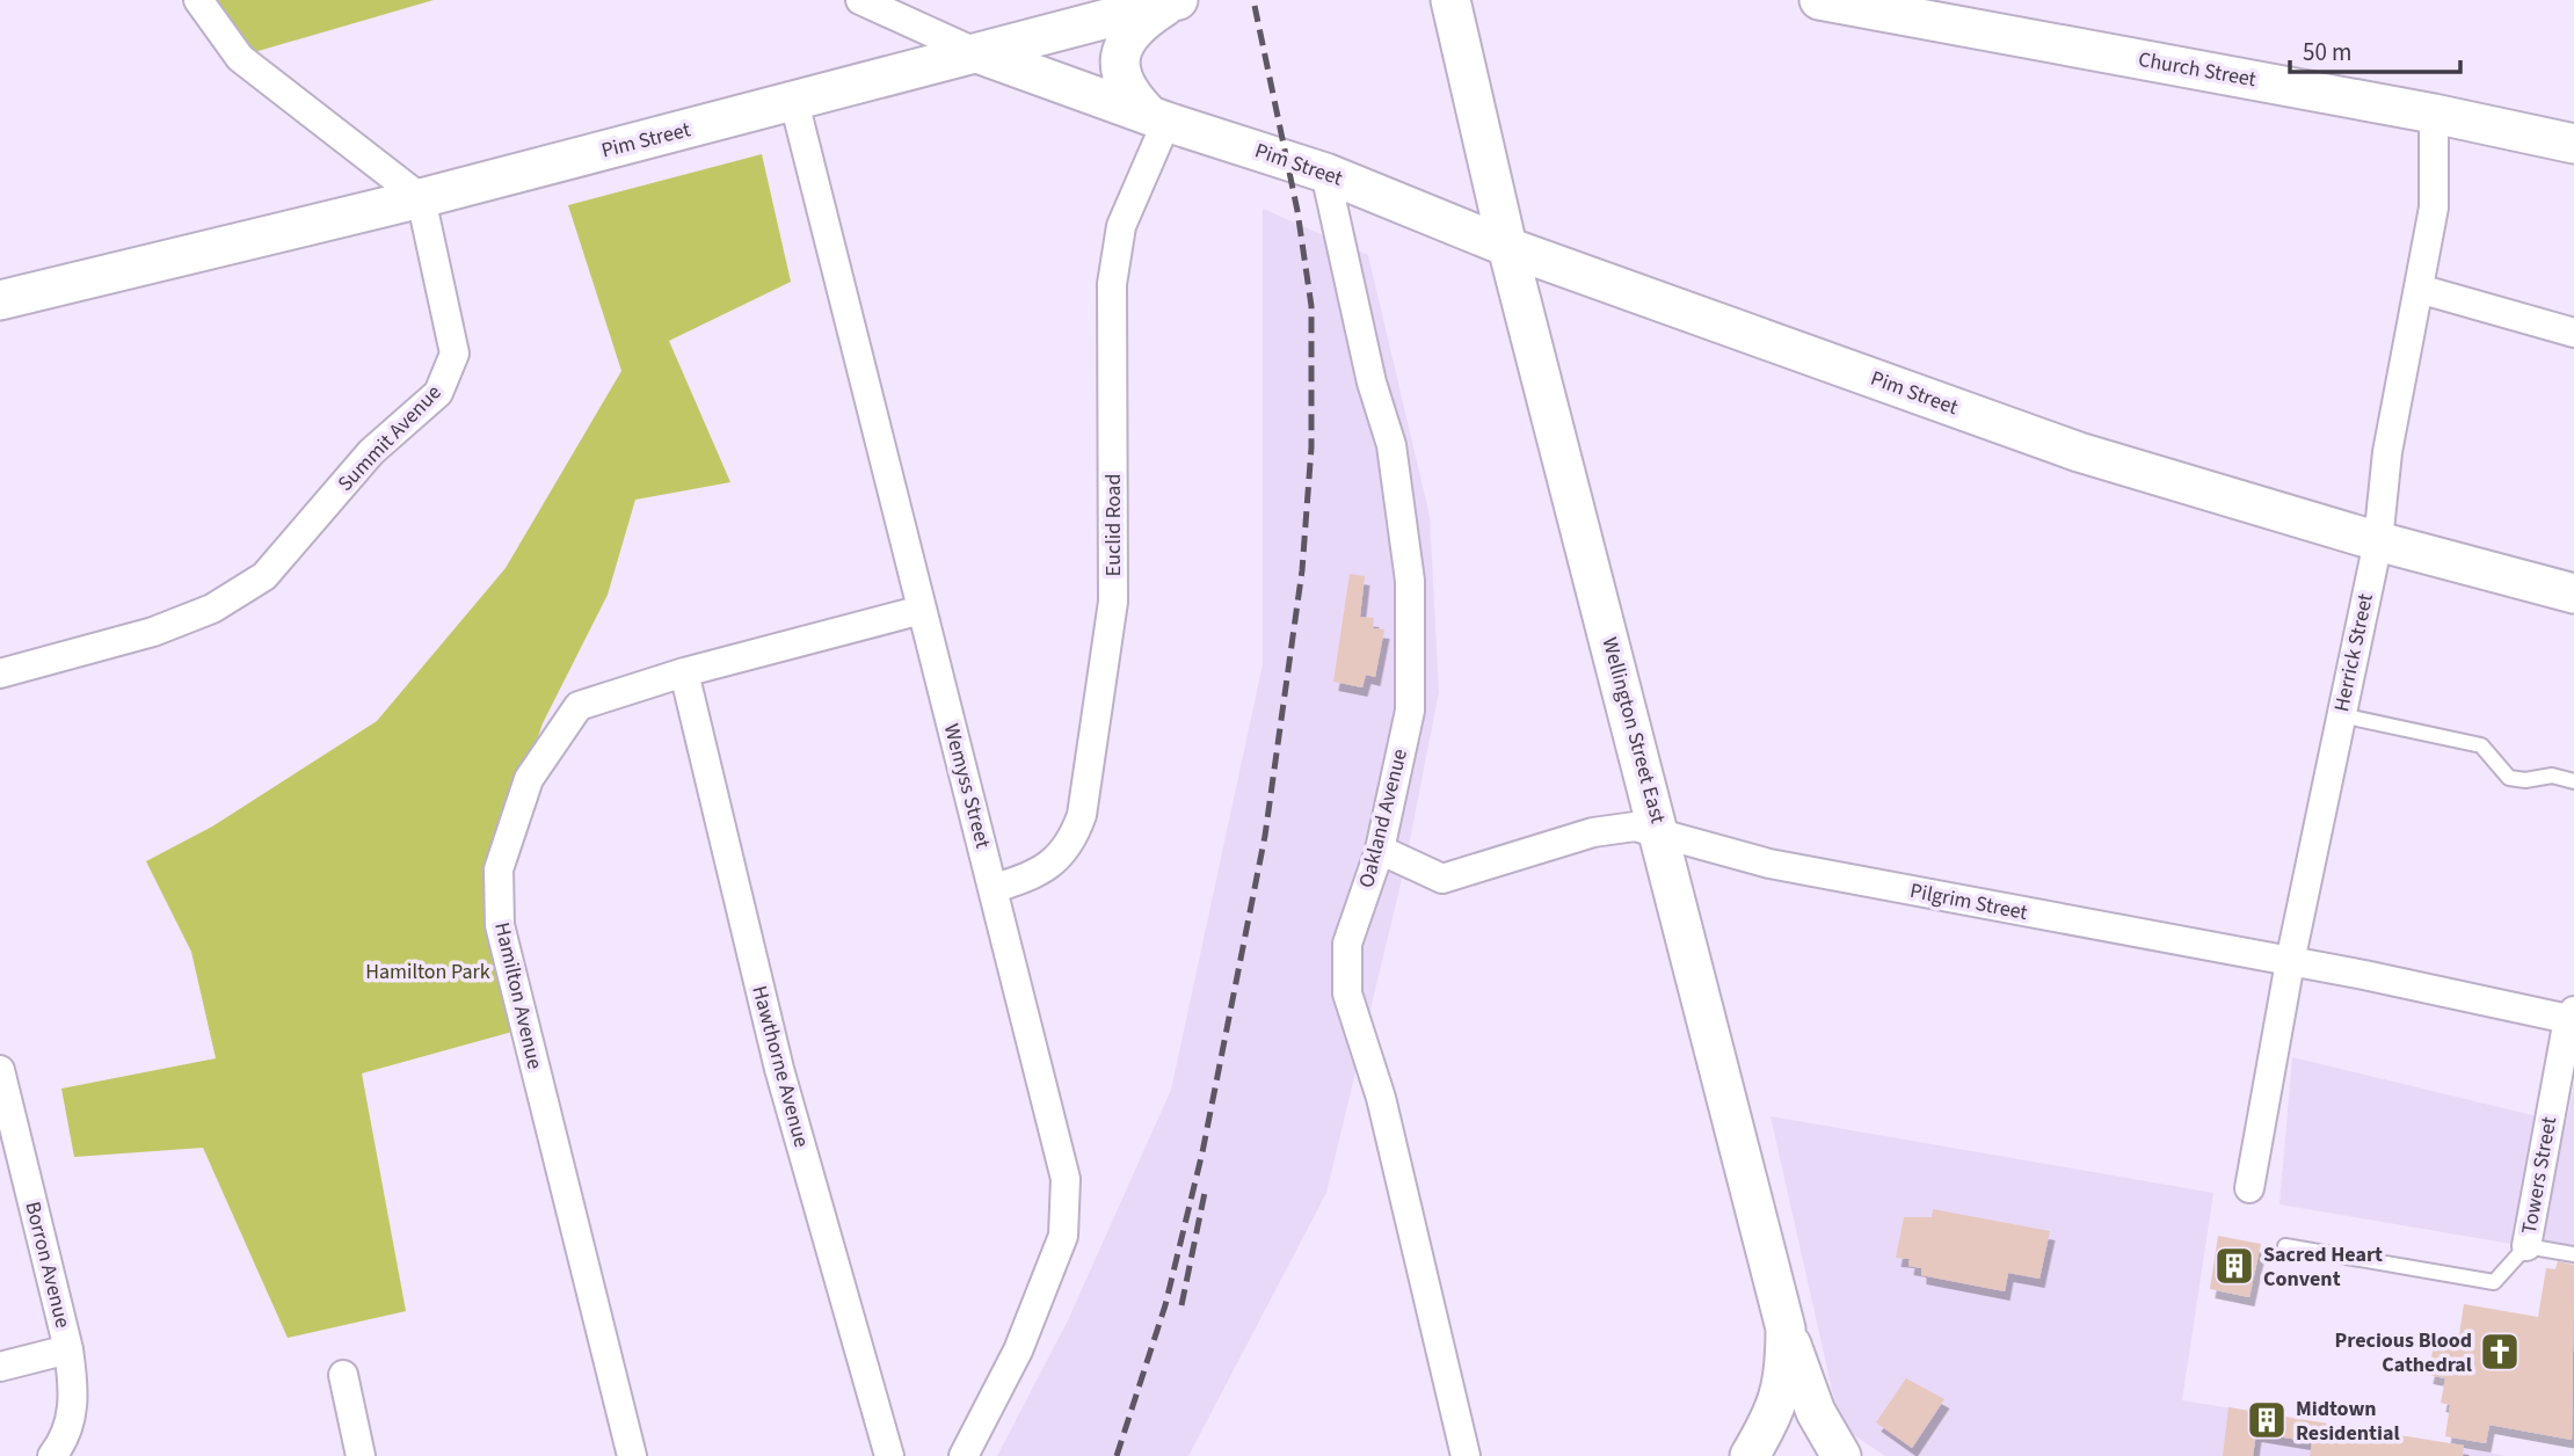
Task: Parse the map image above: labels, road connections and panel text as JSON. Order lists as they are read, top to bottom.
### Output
{
  "streets": {
    "main road": ["Church Street", "Pim Street", "Wellington Street East"],
    "street": [
      "Summit Avenue",
      "Euclid Road",
      "Herrick Street",
      "Wemyss Street",
      "Oakland Avenue",
      "Pilgrim Street",
      "Hamilton Avenue",
      "Hawthorne Avenue",
      "Towers Street",
      "Borron Avenue"
    ]
  },
  "crossings": [
    ["Church Street", "Herrick Street"],
    ["Pim Street", "Summit Avenue"],
    ["Pim Street", "Euclid Road"],
    ["Pim Street", "Herrick Street"],
    ["Pim Street", "Wellington Street East"],
    ["Pim Street", "Wemyss Street"],
    ["Pim Street", "Oakland Avenue"],
    ["Euclid Road", "Wemyss Street"],
    ["Herrick Street", "Pilgrim Street"],
    ["Wellington Street East", "Pilgrim Street"],
    ["Wemyss Street", "Hamilton Avenue"],
    ["Oakland Avenue", "Pilgrim Street"],
    ["Pilgrim Street", "Towers Street"],
    ["Hamilton Avenue", "Hawthorne Avenue"]
  ],
  "parks": ["Hamilton Park"],
  "places": {
    "building": ["Sacred Heart Convent", "Midtown Residential"],
    "church": ["Precious Blood Cathedral"]
  },
  "scale_bar": "50 m"
}
